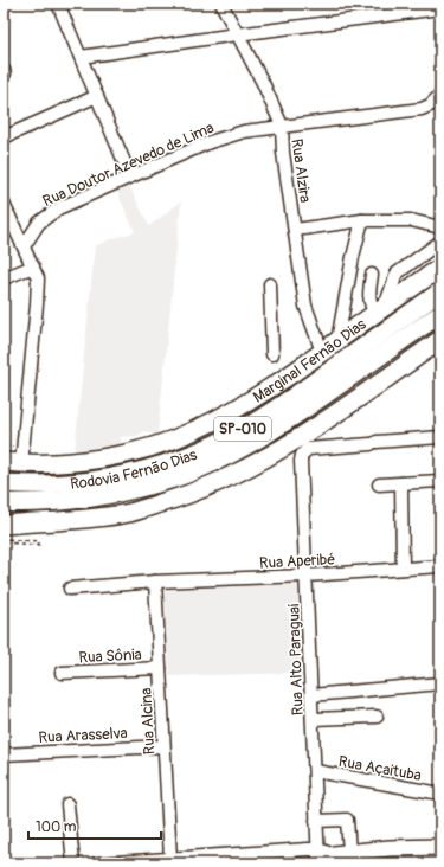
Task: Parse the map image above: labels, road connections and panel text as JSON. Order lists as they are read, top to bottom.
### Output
{
  "streets": {
    "highway": ["Marginal Fernão Dias", "SP-010", "Rodovia Fernão Dias"],
    "street": [
      "Rua Doutor Azevedo de Lima",
      "Rua Alzira",
      "Rua Aperibé",
      "Rua Sônia",
      "Rua Alto Paraguai",
      "Rua Alcina",
      "Rua Arasselva",
      "Rua Açaituba"
    ]
  },
  "crossings": [
    ["Rua Doutor Azevedo de Lima", "Rua Alzira"],
    ["Rua Alzira", "Marginal Fernão Dias"],
    ["Rua Aperibé", "Rua Alto Paraguai"],
    ["Rua Aperibé", "Rua Alcina"],
    ["Rua Sônia", "Rua Alcina"],
    ["Rua Alto Paraguai", "Rua Açaituba"],
    ["Rua Alcina", "Rua Arasselva"]
  ],
  "scale_bar": "100 m"
}
